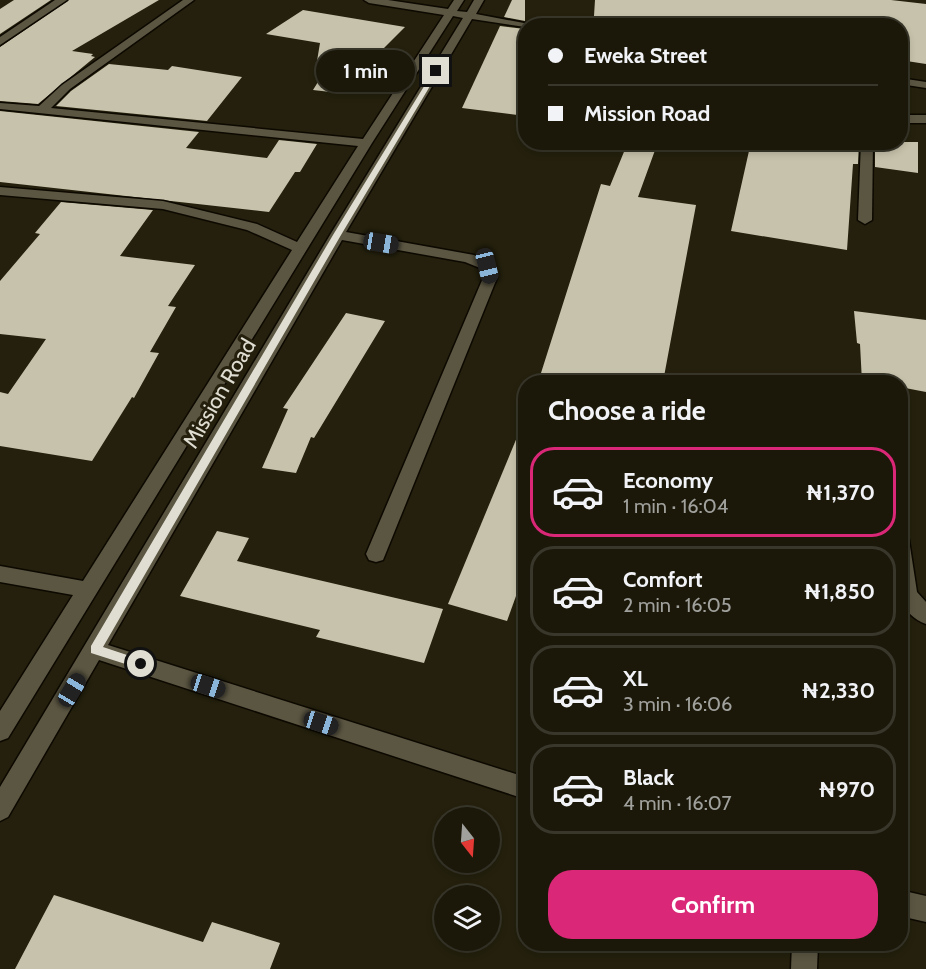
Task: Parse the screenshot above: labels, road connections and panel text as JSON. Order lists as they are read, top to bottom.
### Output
{
  "streets": {
    "street": ["Mission Road"]
  },
  "north": "bottom",
  "page": {
    "banner": ["Eweka Street", "Mission Road"],
    "bubble": "1 min",
    "heading": "Choose a ride",
    "list": [
      {
        "name": "Economy",
        "note": "1 min · 16:04",
        "value": "₦1,370"
      },
      {
        "name": "Comfort",
        "note": "2 min · 16:05",
        "value": "₦1,850"
      },
      {
        "name": "XL",
        "note": "3 min · 16:06",
        "value": "₦2,330"
      },
      {
        "name": "Black",
        "note": "4 min · 16:07",
        "value": "₦970"
      }
    ],
    "buttons": "Confirm"
  }
}
